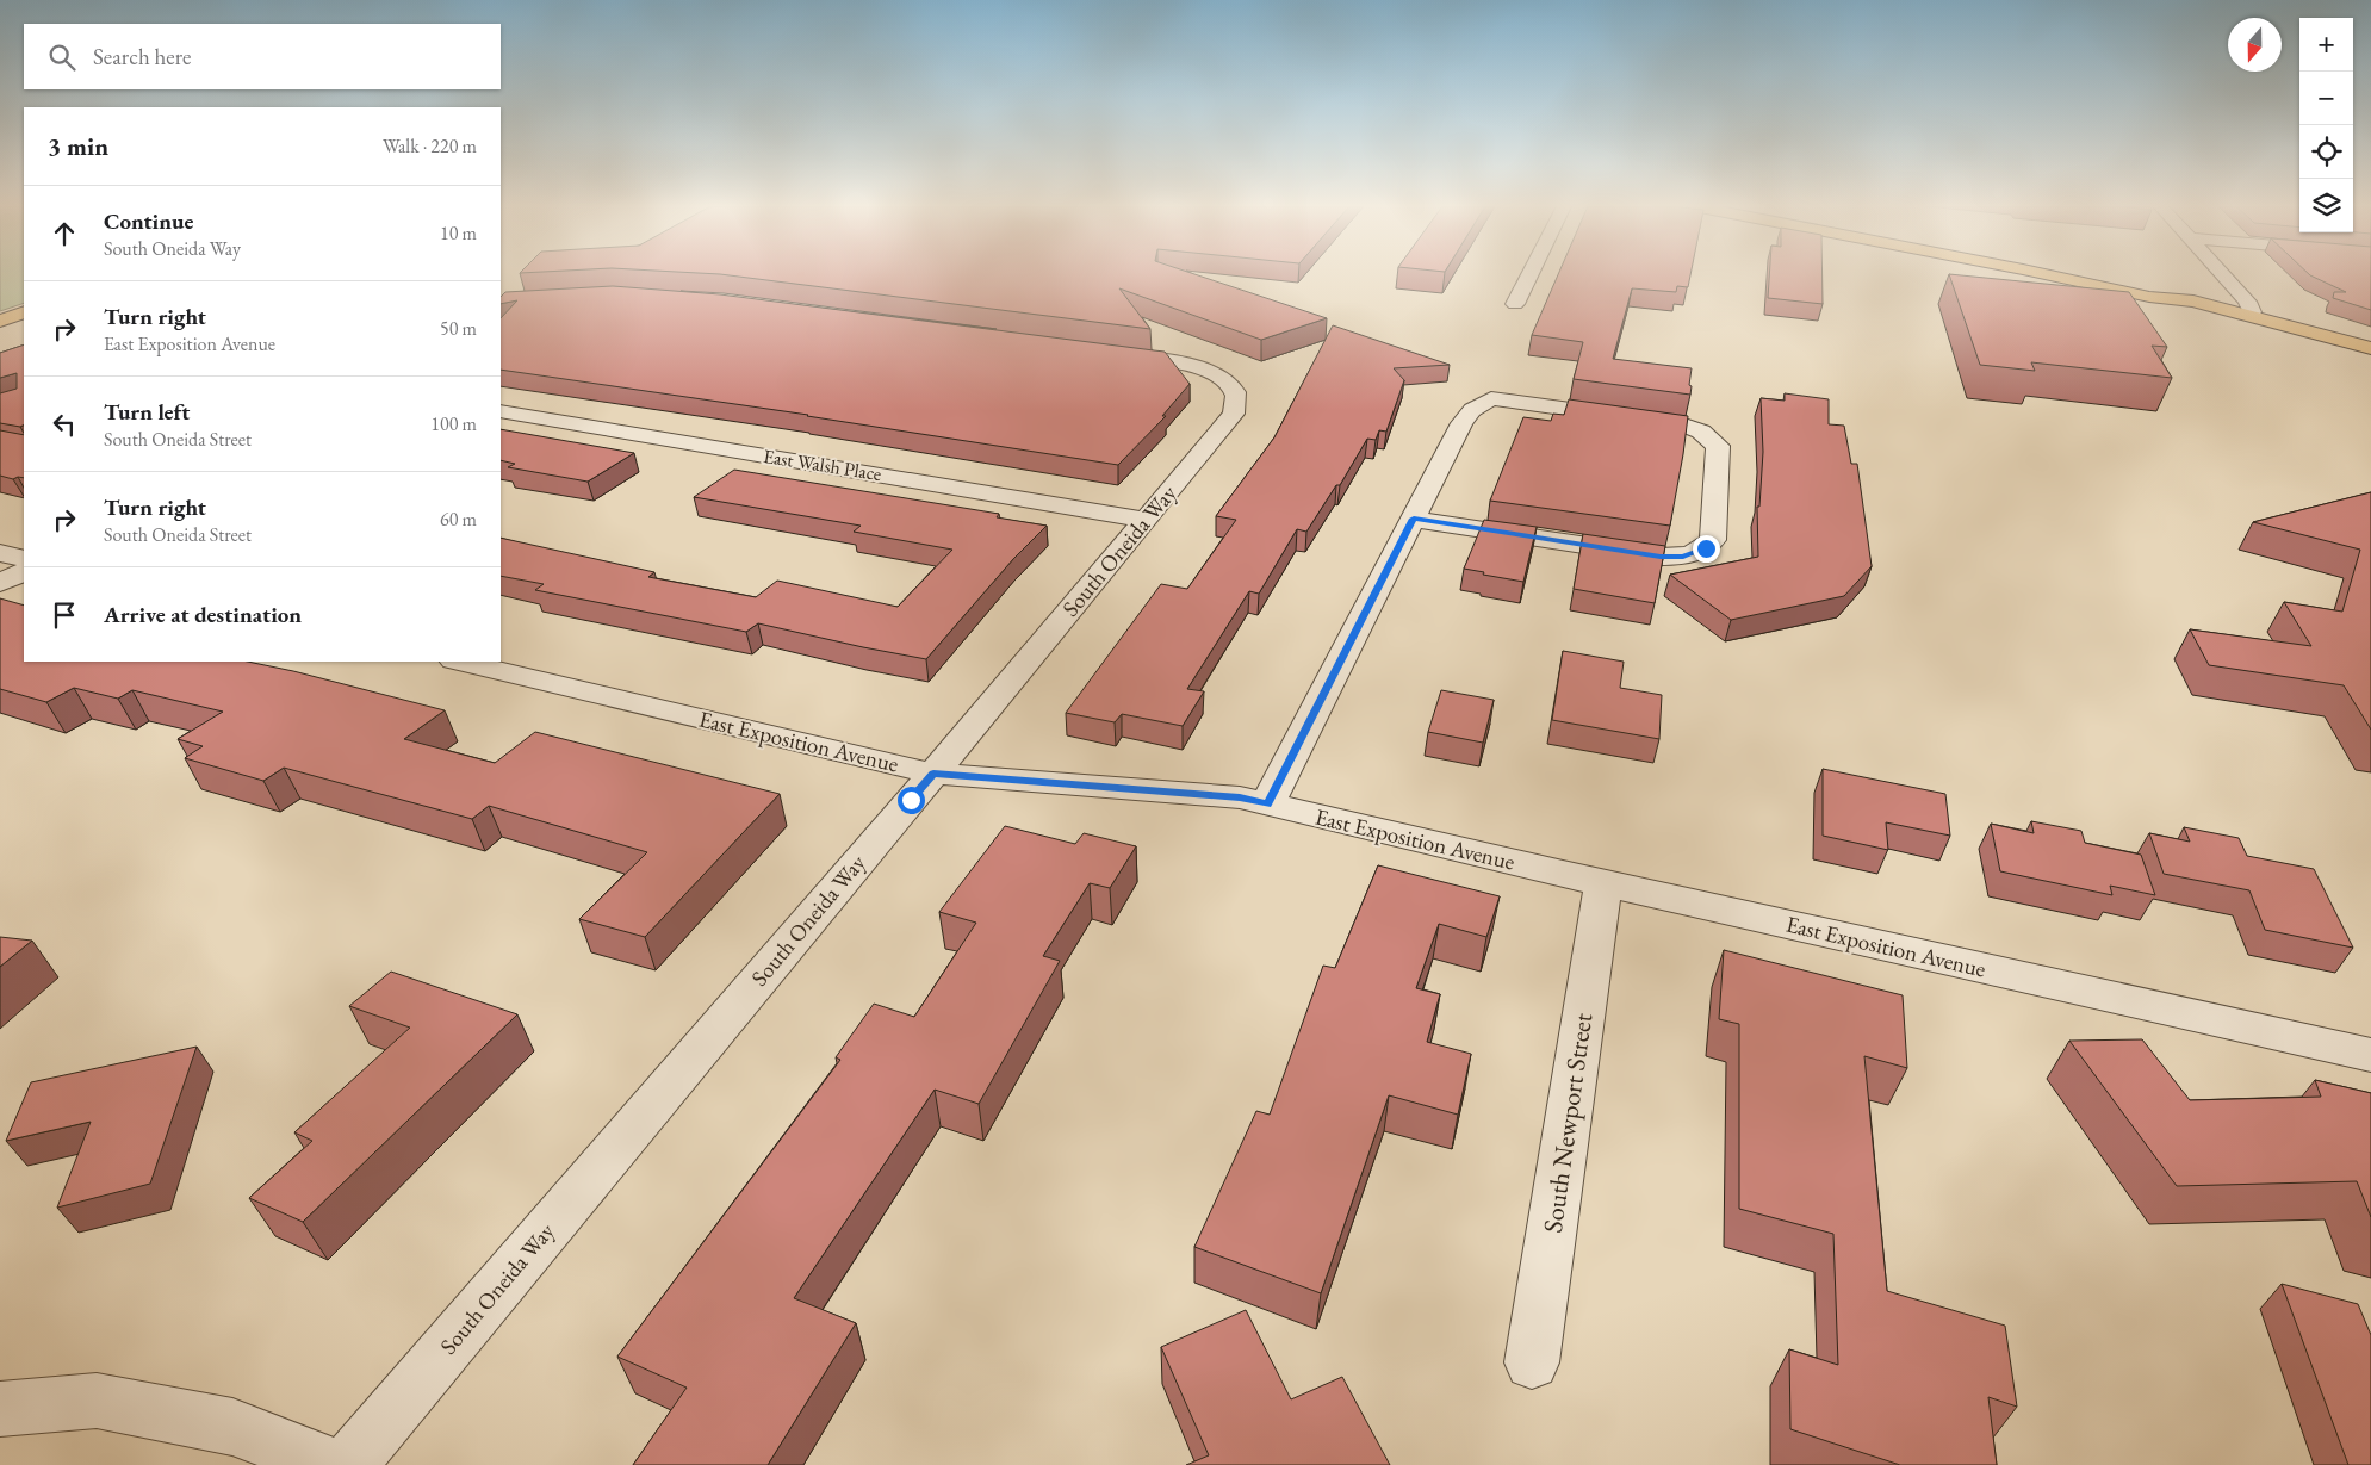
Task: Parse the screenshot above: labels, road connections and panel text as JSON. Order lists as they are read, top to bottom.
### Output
{
  "streets": {
    "street": [
      "East Walsh Place",
      "South Oneida Way",
      "East Exposition Avenue",
      "South Newport Street"
    ]
  },
  "crossings": [
    ["East Walsh Place", "South Oneida Way"],
    ["South Oneida Way", "East Exposition Avenue"],
    ["East Exposition Avenue", "South Newport Street"]
  ],
  "north": "bottom",
  "page": {
    "map_buttons": ["+", "−"],
    "search": "Search here",
    "heading": ["3 min", "Walk · 220 m"],
    "list": [
      ["Continue", "South Oneida Way", "10 m"],
      ["Turn right", "East Exposition Avenue", "50 m"],
      ["Turn left", "South Oneida Street", "100 m"],
      ["Turn right", "South Oneida Street", "60 m"],
      "Arrive at destination"
    ]
  }
}
